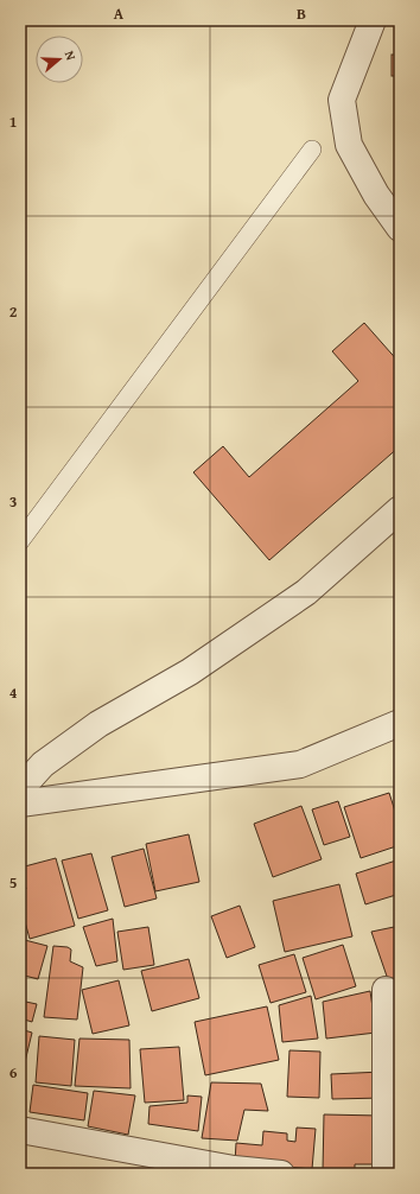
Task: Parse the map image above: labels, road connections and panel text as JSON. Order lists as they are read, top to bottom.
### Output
{
  "north": "right",
  "grid": {
    "columns": ["A", "B"],
    "rows": [
      "1",
      "2",
      "3",
      "4",
      "5",
      "6"
    ]
  }
}
